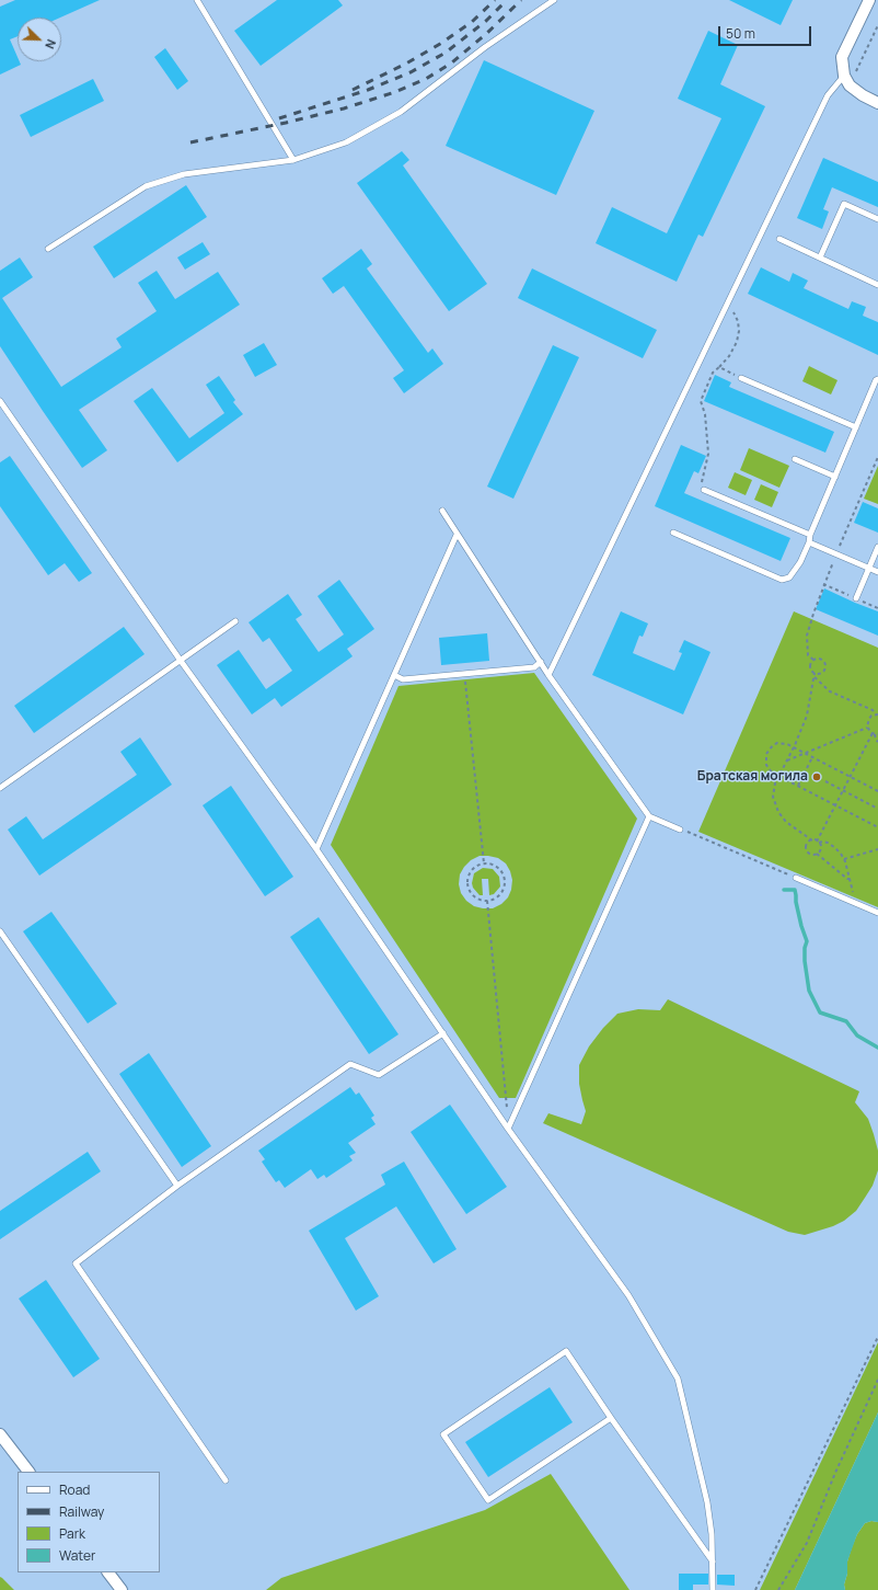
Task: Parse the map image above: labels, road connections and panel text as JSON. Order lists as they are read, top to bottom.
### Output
{
  "places": ["Братская могила"],
  "legend": [
    "Road",
    "Railway",
    "Park",
    "Water"
  ],
  "scale_bar": "50 m",
  "north": "bottom right"
}
